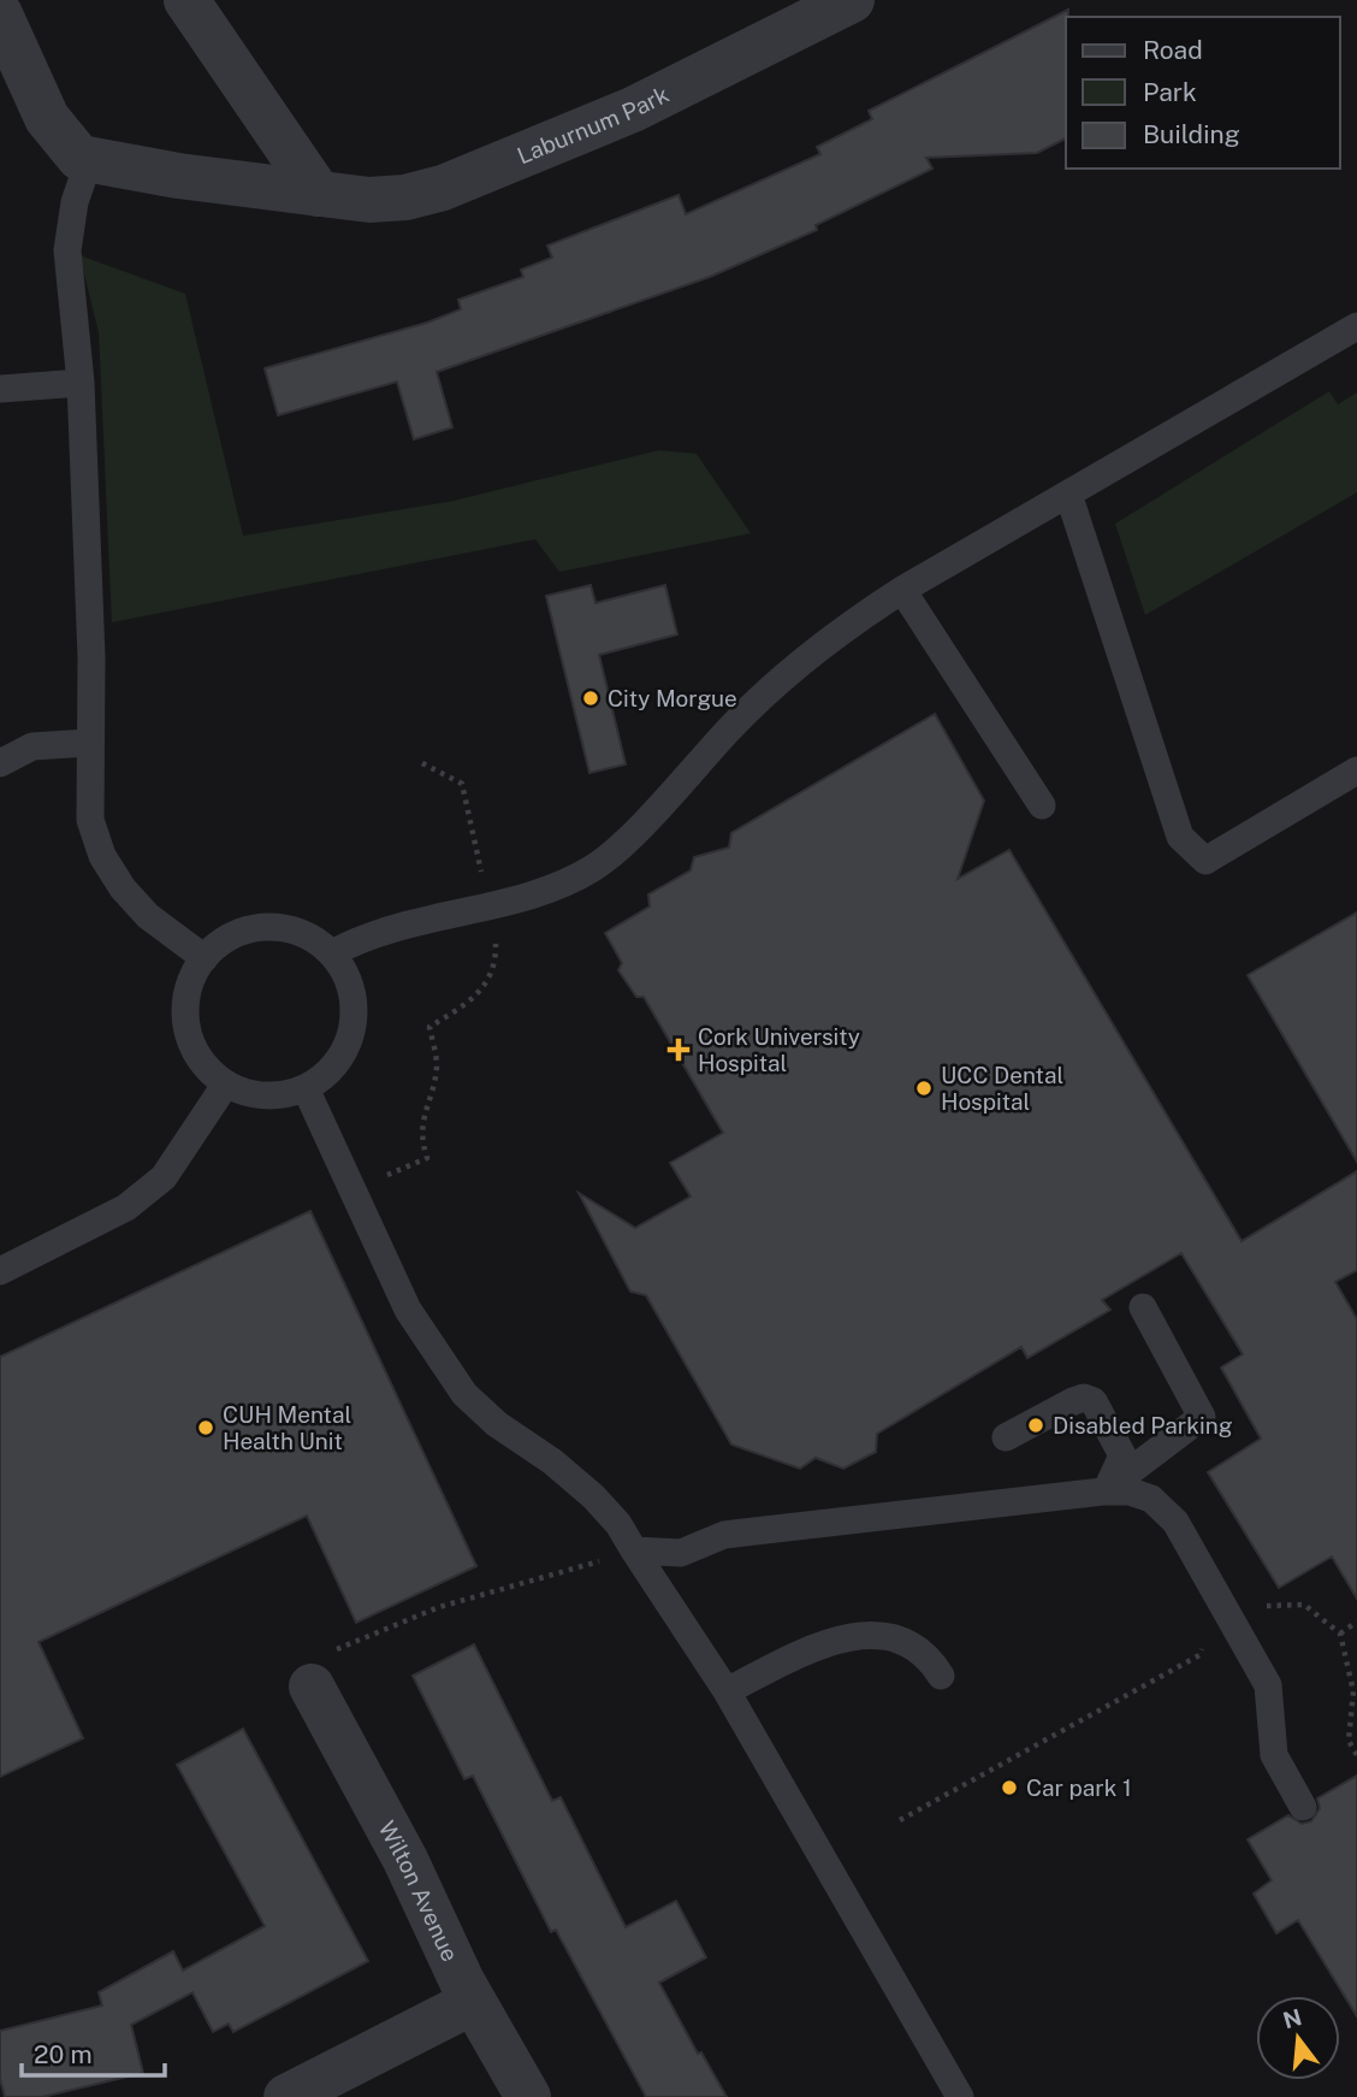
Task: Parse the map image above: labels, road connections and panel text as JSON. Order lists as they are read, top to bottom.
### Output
{
  "streets": {
    "street": ["Laburnum Park", "Wilton Avenue"]
  },
  "places": {
    "other": [
      "City Morgue",
      "UCC Dental Hospital",
      "Disabled Parking",
      "CUH Mental Health Unit",
      "Car park 1"
    ],
    "health": ["Cork University Hospital"]
  },
  "legend": ["Road", "Park", "Building"],
  "scale_bar": "20 m",
  "north": "top"
}
